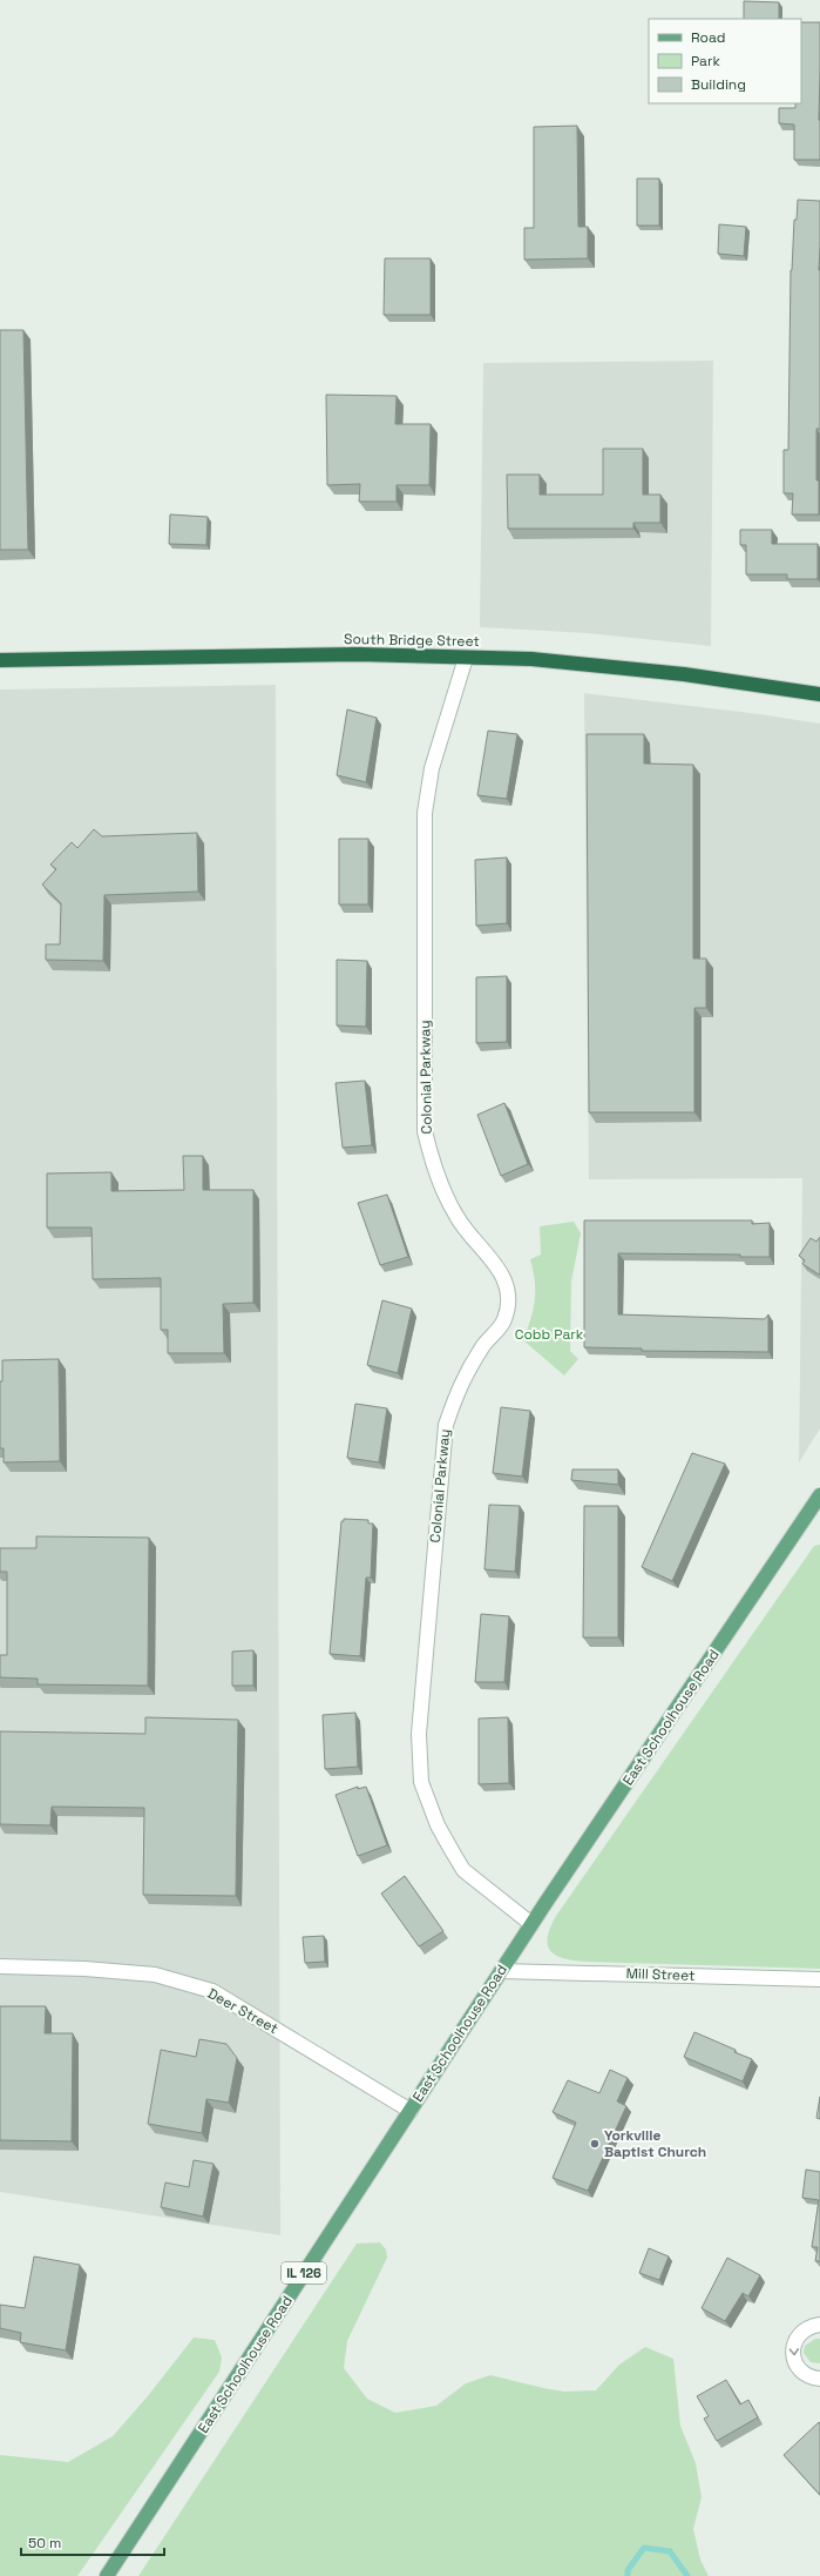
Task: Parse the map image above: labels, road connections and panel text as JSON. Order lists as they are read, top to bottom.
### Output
{
  "streets": {
    "highway": ["South Bridge Street"],
    "main road": ["East Schoolhouse Road", "IL 126"],
    "street": ["Colonial Parkway", "Mill Street", "Deer Street"]
  },
  "crossings": [
    ["South Bridge Street", "Colonial Parkway"],
    ["Colonial Parkway", "East Schoolhouse Road"],
    ["East Schoolhouse Road", "Mill Street"],
    ["East Schoolhouse Road", "Deer Street"]
  ],
  "parks": ["Cobb Park"],
  "places": ["Yorkville Baptist Church"],
  "legend": ["Road", "Park", "Building"],
  "scale_bar": "50 m"
}
